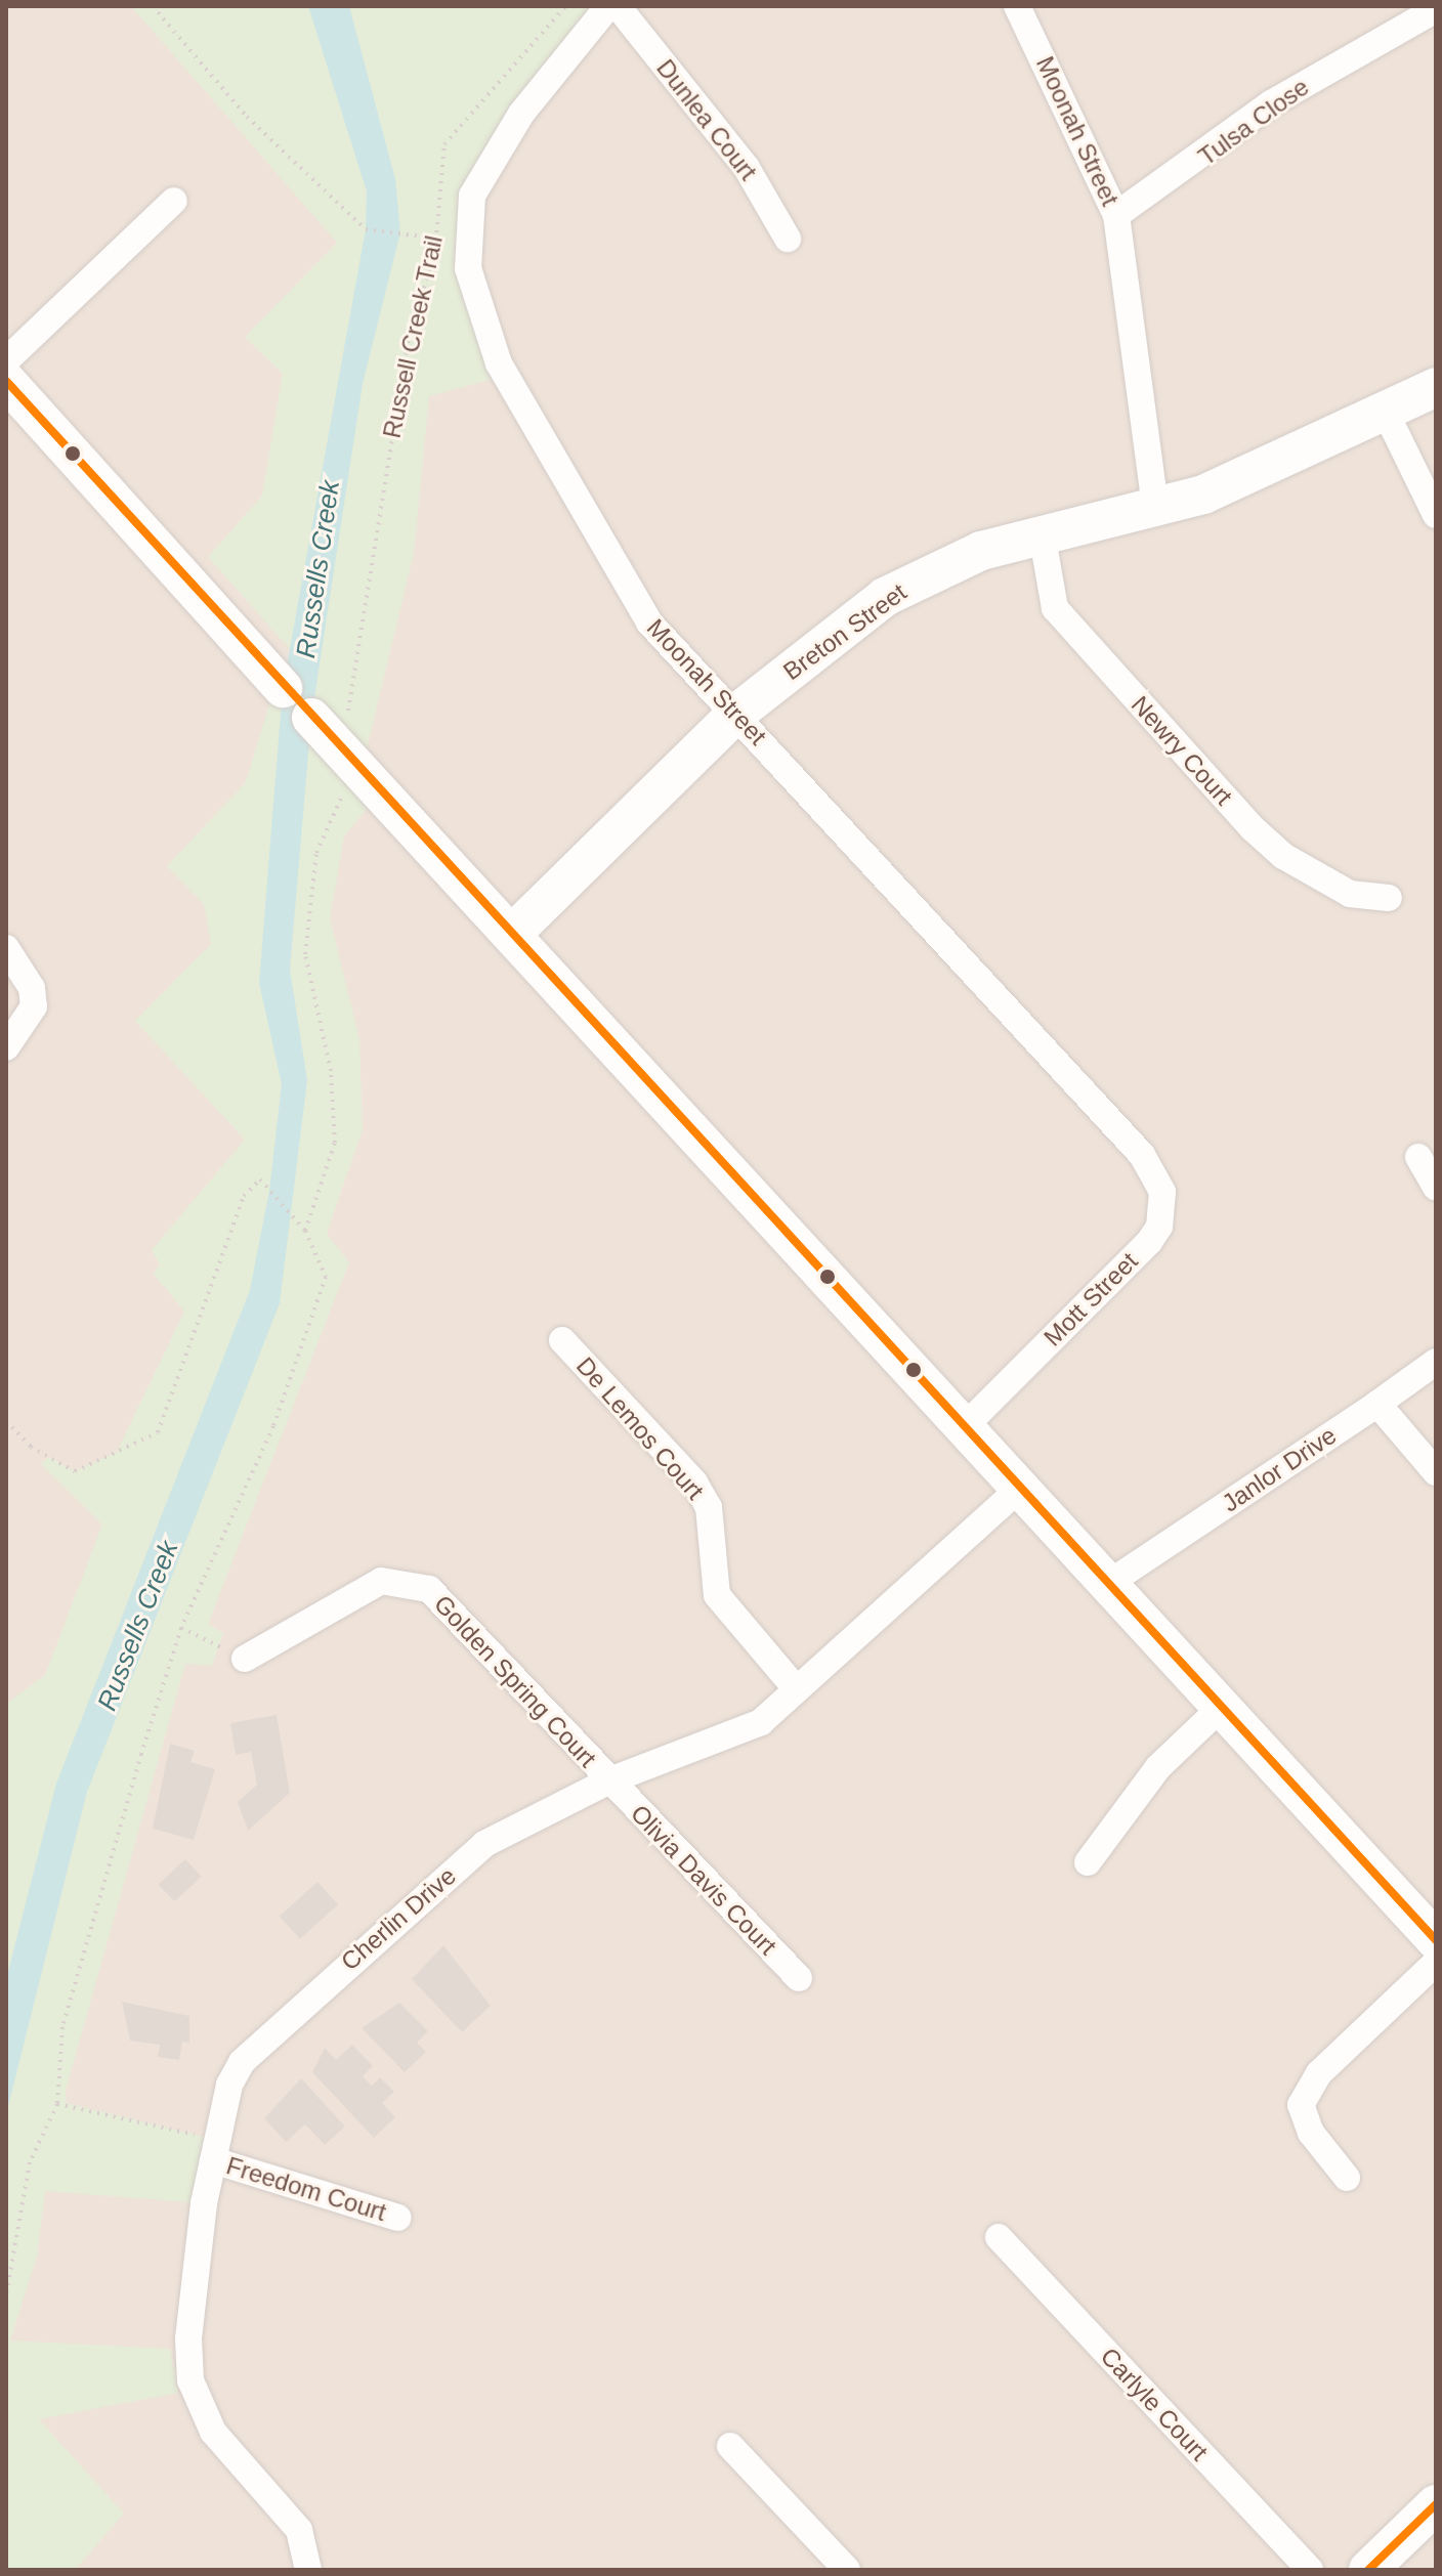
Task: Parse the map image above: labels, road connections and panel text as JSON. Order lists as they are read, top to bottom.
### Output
{
  "streets": {
    "street": [
      "Dunlea Court",
      "Tulsa Close",
      "Moonah Street",
      "Breton Street",
      "Newry Court",
      "Mott Street",
      "De Lemos Court",
      "Janlor Drive",
      "Golden Spring Court",
      "Olivia Davis Court",
      "Cherlin Drive",
      "Freedom Court",
      "Carlyle Court"
    ],
    "path": ["Russell Creek Trail"]
  },
  "crossings": [
    ["Tulsa Close", "Moonah Street"],
    ["Moonah Street", "Breton Street"],
    ["Moonah Street", "Mott Street"],
    ["Breton Street", "Newry Court"],
    ["De Lemos Court", "Cherlin Drive"],
    ["Golden Spring Court", "Olivia Davis Court"],
    ["Golden Spring Court", "Cherlin Drive"],
    ["Olivia Davis Court", "Cherlin Drive"],
    ["Cherlin Drive", "Freedom Court"]
  ],
  "water": ["Russells Creek"]
}
